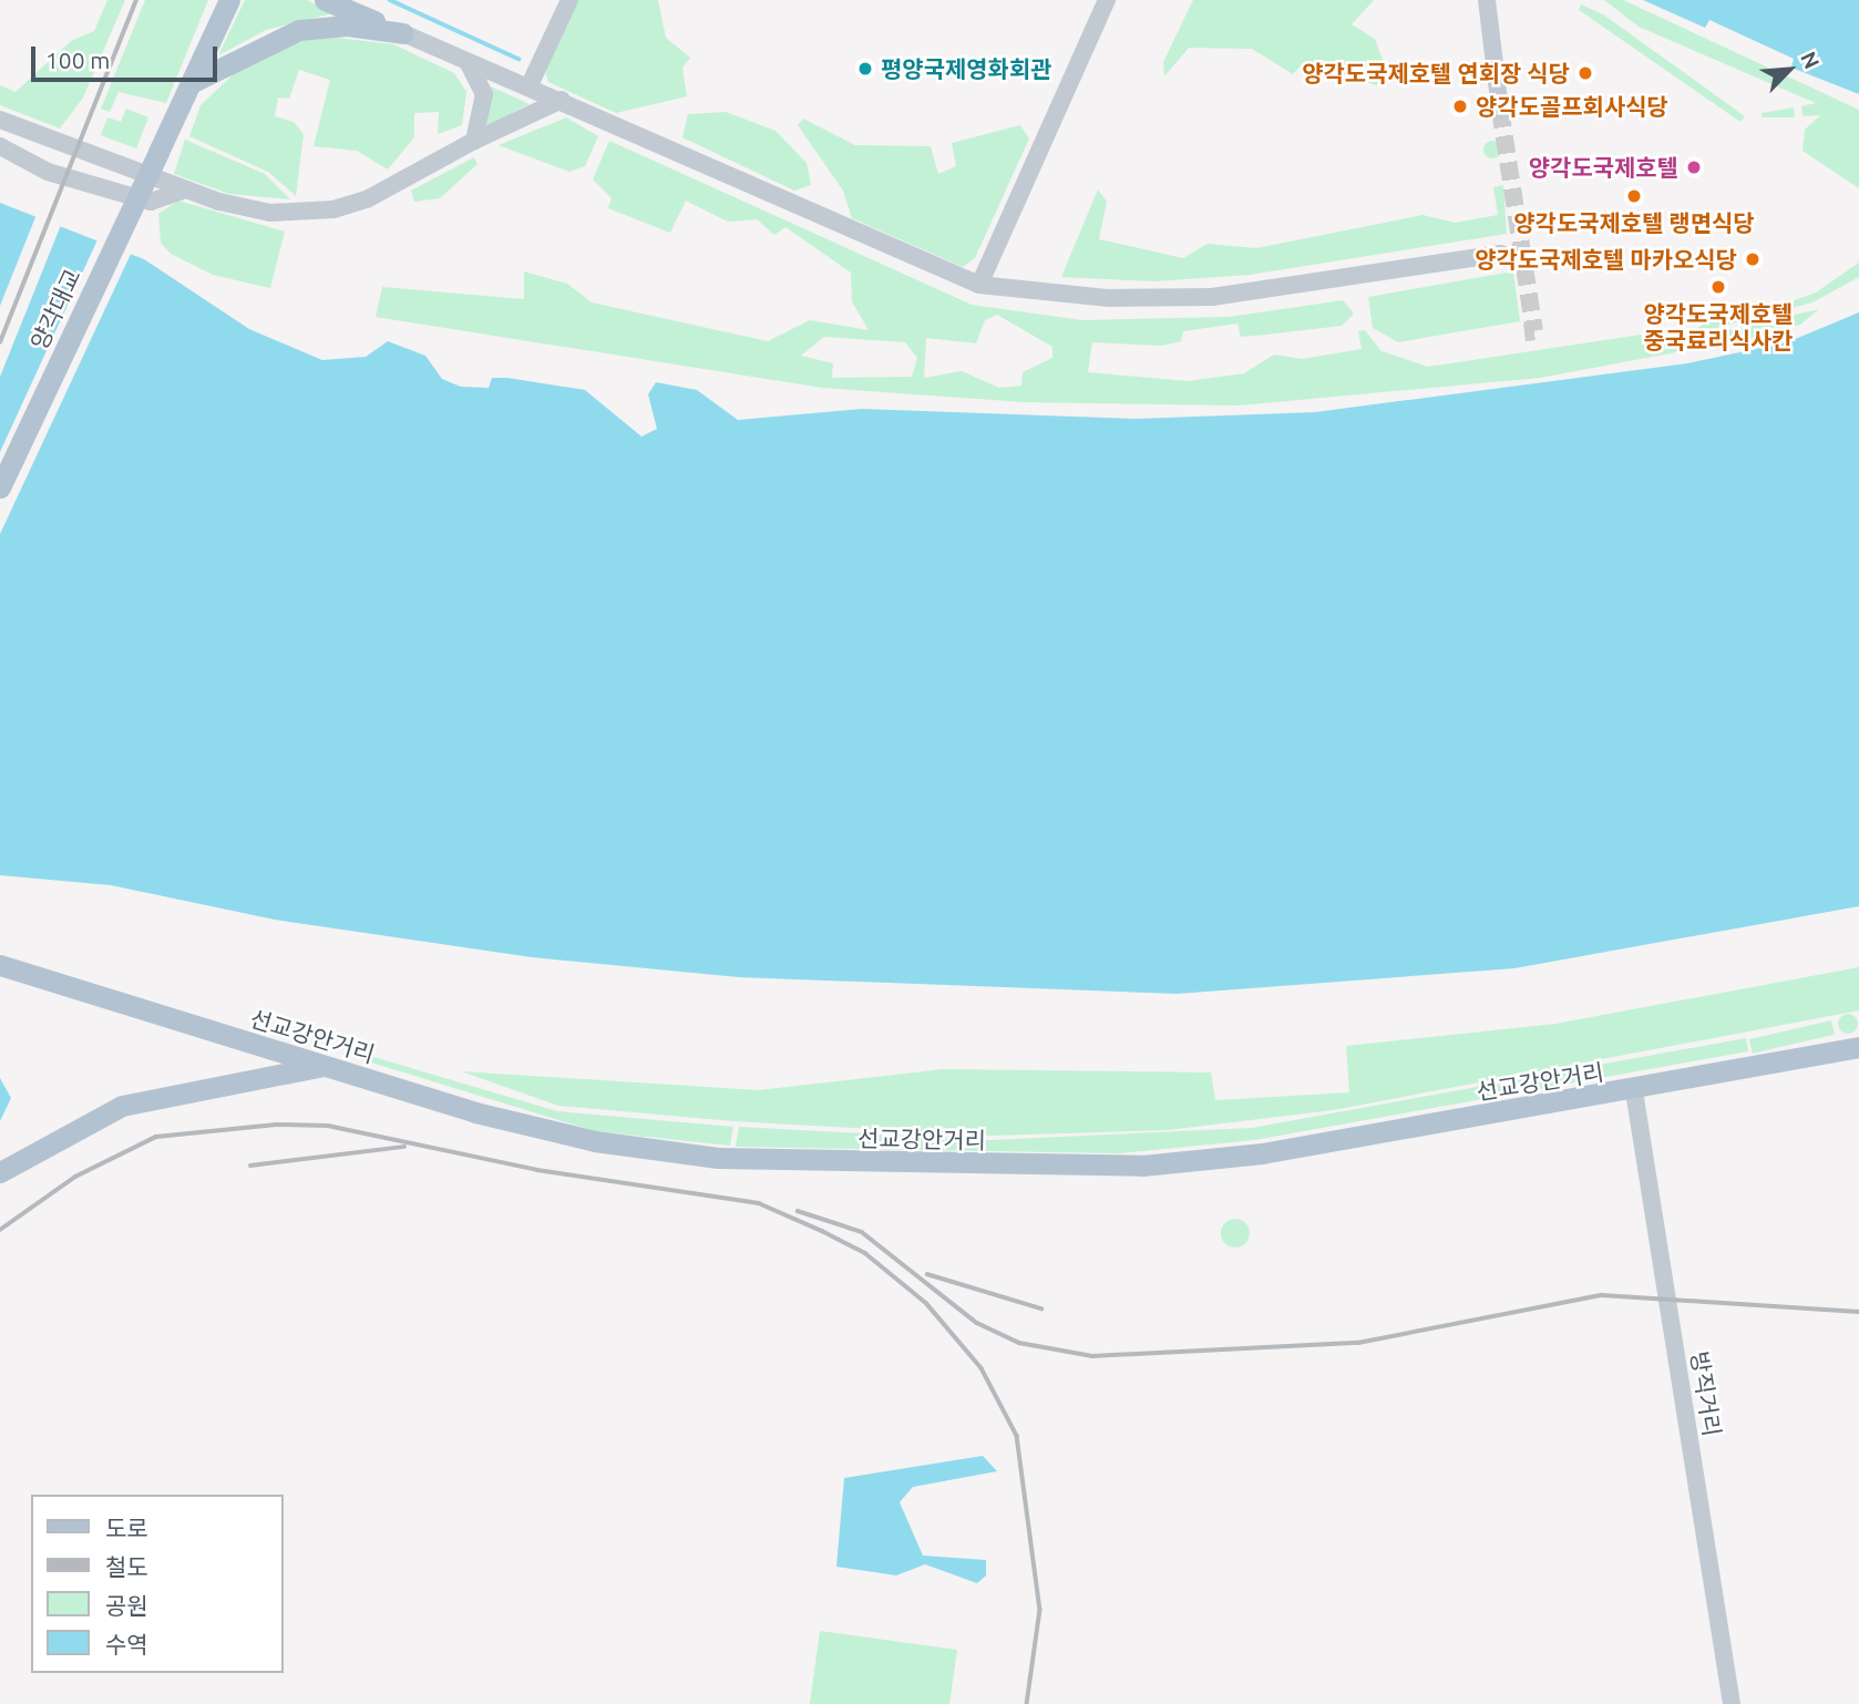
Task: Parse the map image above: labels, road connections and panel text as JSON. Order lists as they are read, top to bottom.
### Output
{
  "streets": {
    "main road": ["양각대교", "선교강안거리"],
    "street": ["방직거리"]
  },
  "crossings": [
    ["선교강안거리", "방직거리"]
  ],
  "places": [
    "평양국제영화회관",
    "양각도국제호텔 연회장 식당",
    "양각도골프회사식당",
    "양각도국제호텔",
    "양각도국제호텔 랭면식당",
    "양각도국제호텔 마카오식당",
    "양각도국제호텔 중국료리식사칸"
  ],
  "legend": [
    "도로",
    "철도",
    "공원",
    "수역"
  ],
  "scale_bar": "100 m",
  "north": "top right"
}
